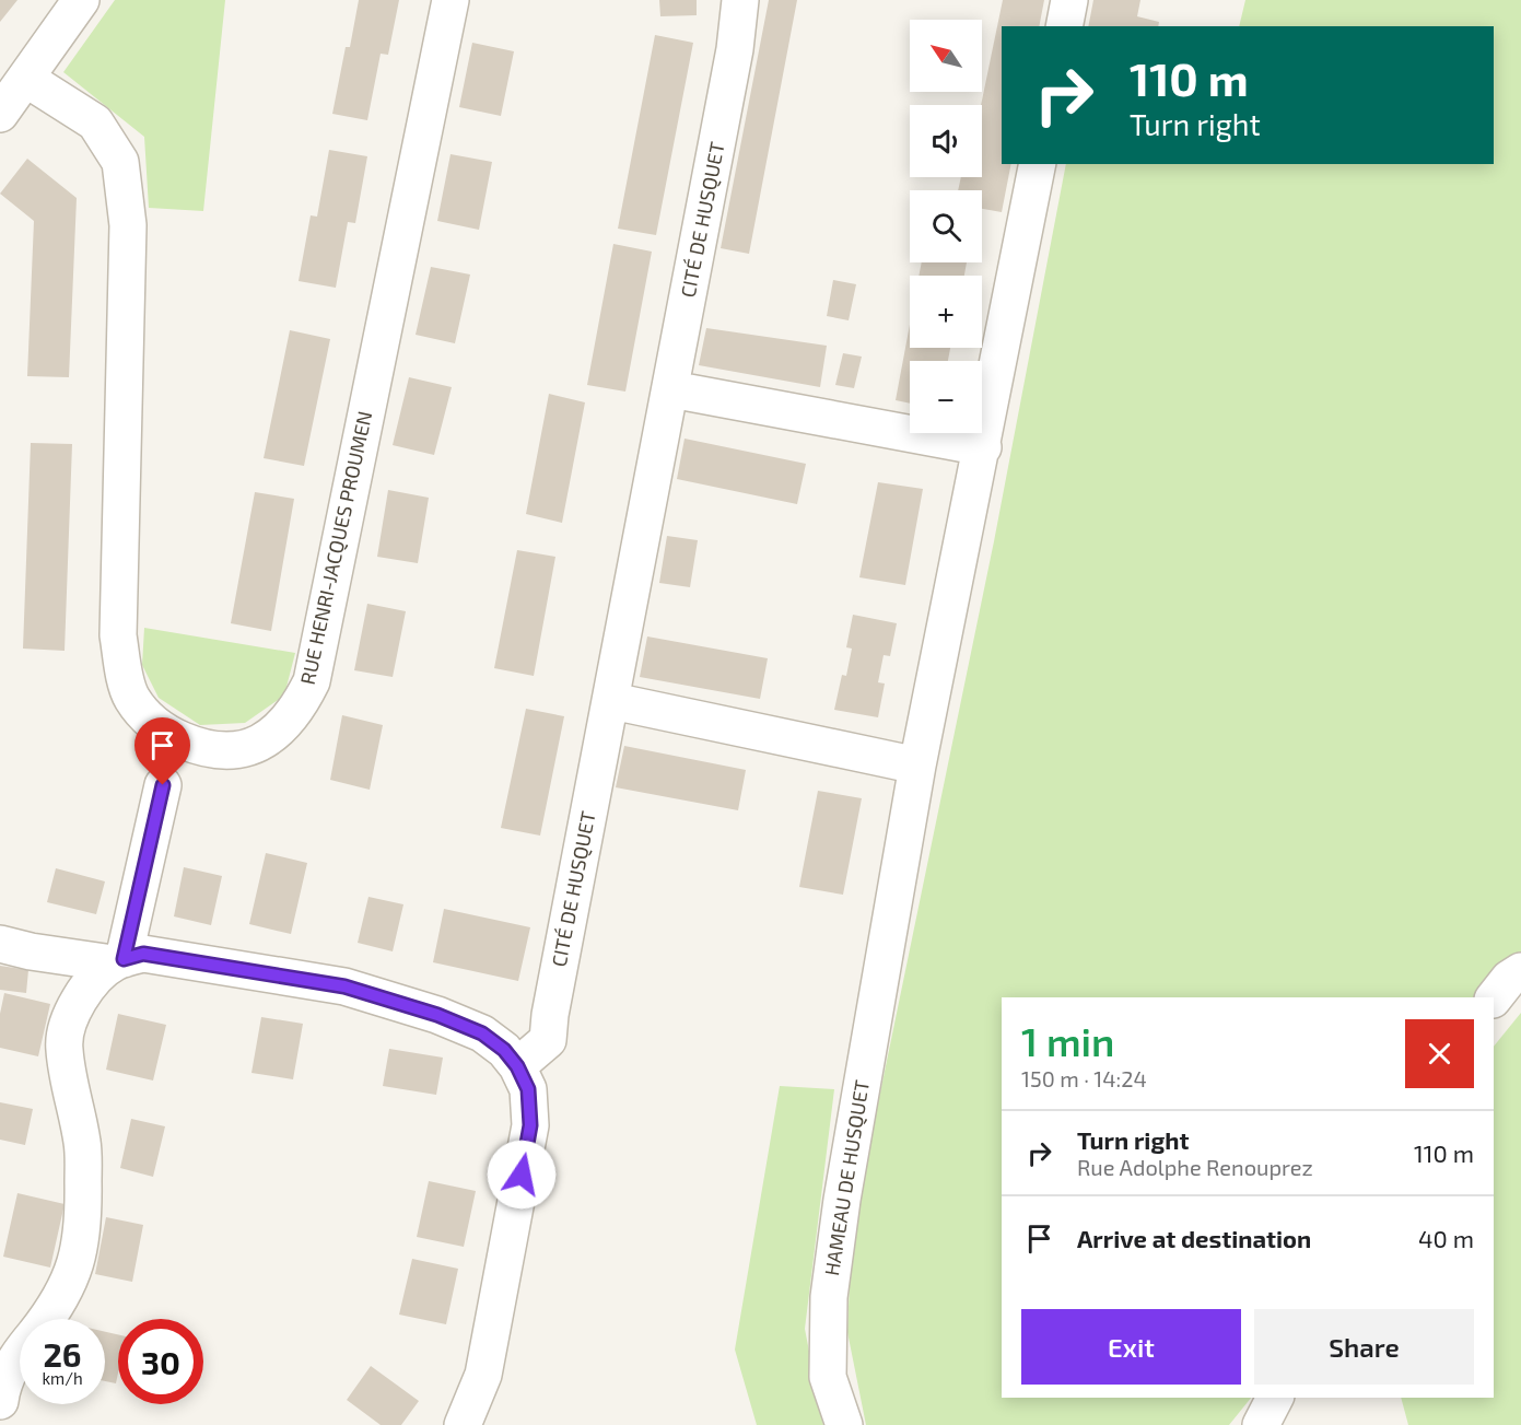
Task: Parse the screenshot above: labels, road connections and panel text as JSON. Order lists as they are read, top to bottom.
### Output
{
  "streets": {
    "street": ["CITÉ DE HUSQUET", "RUE HENRI-JACQUES PROUMEN", "HAMEAU DE HUSQUET"]
  },
  "north": "top left",
  "page": {
    "map_buttons": ["+", "−"],
    "turn": ["110 m", "Turn right"],
    "heading": ["1 min", "150 m · 14:24"],
    "list": [
      {
        "name": "Turn right",
        "note": "Rue Adolphe Renouprez",
        "value": "110 m"
      },
      {
        "name": "Arrive at destination",
        "value": "40 m"
      }
    ],
    "buttons": ["Exit", "Share"],
    "speed": "26 km/h",
    "limit": "30"
  }
}
